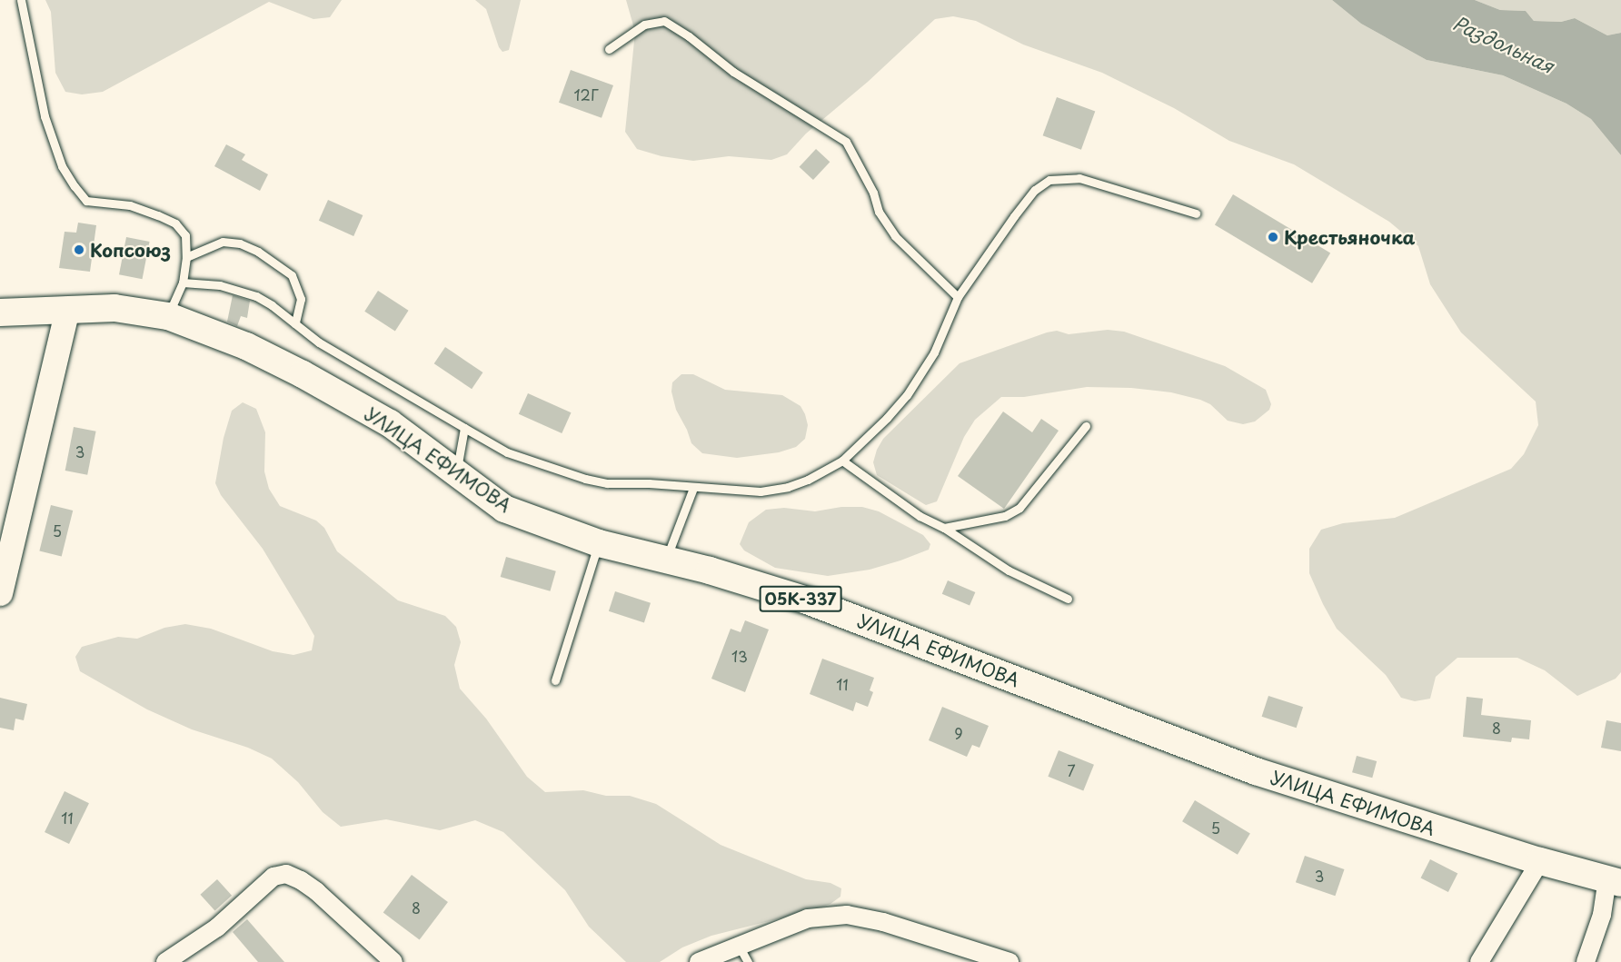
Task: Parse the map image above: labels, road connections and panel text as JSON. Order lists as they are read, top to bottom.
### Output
{
  "streets": {
    "main road": ["УЛИЦА ЕФИМОВА", "05К-337"]
  },
  "water": ["Раздольная"],
  "places": ["Крестьяночка", "Копсоюз"],
  "house_numbers": [
    "12Г",
    "3",
    "5",
    "13",
    "11",
    "8",
    "9",
    "7",
    "11",
    "5",
    "3",
    "8"
  ]
}
